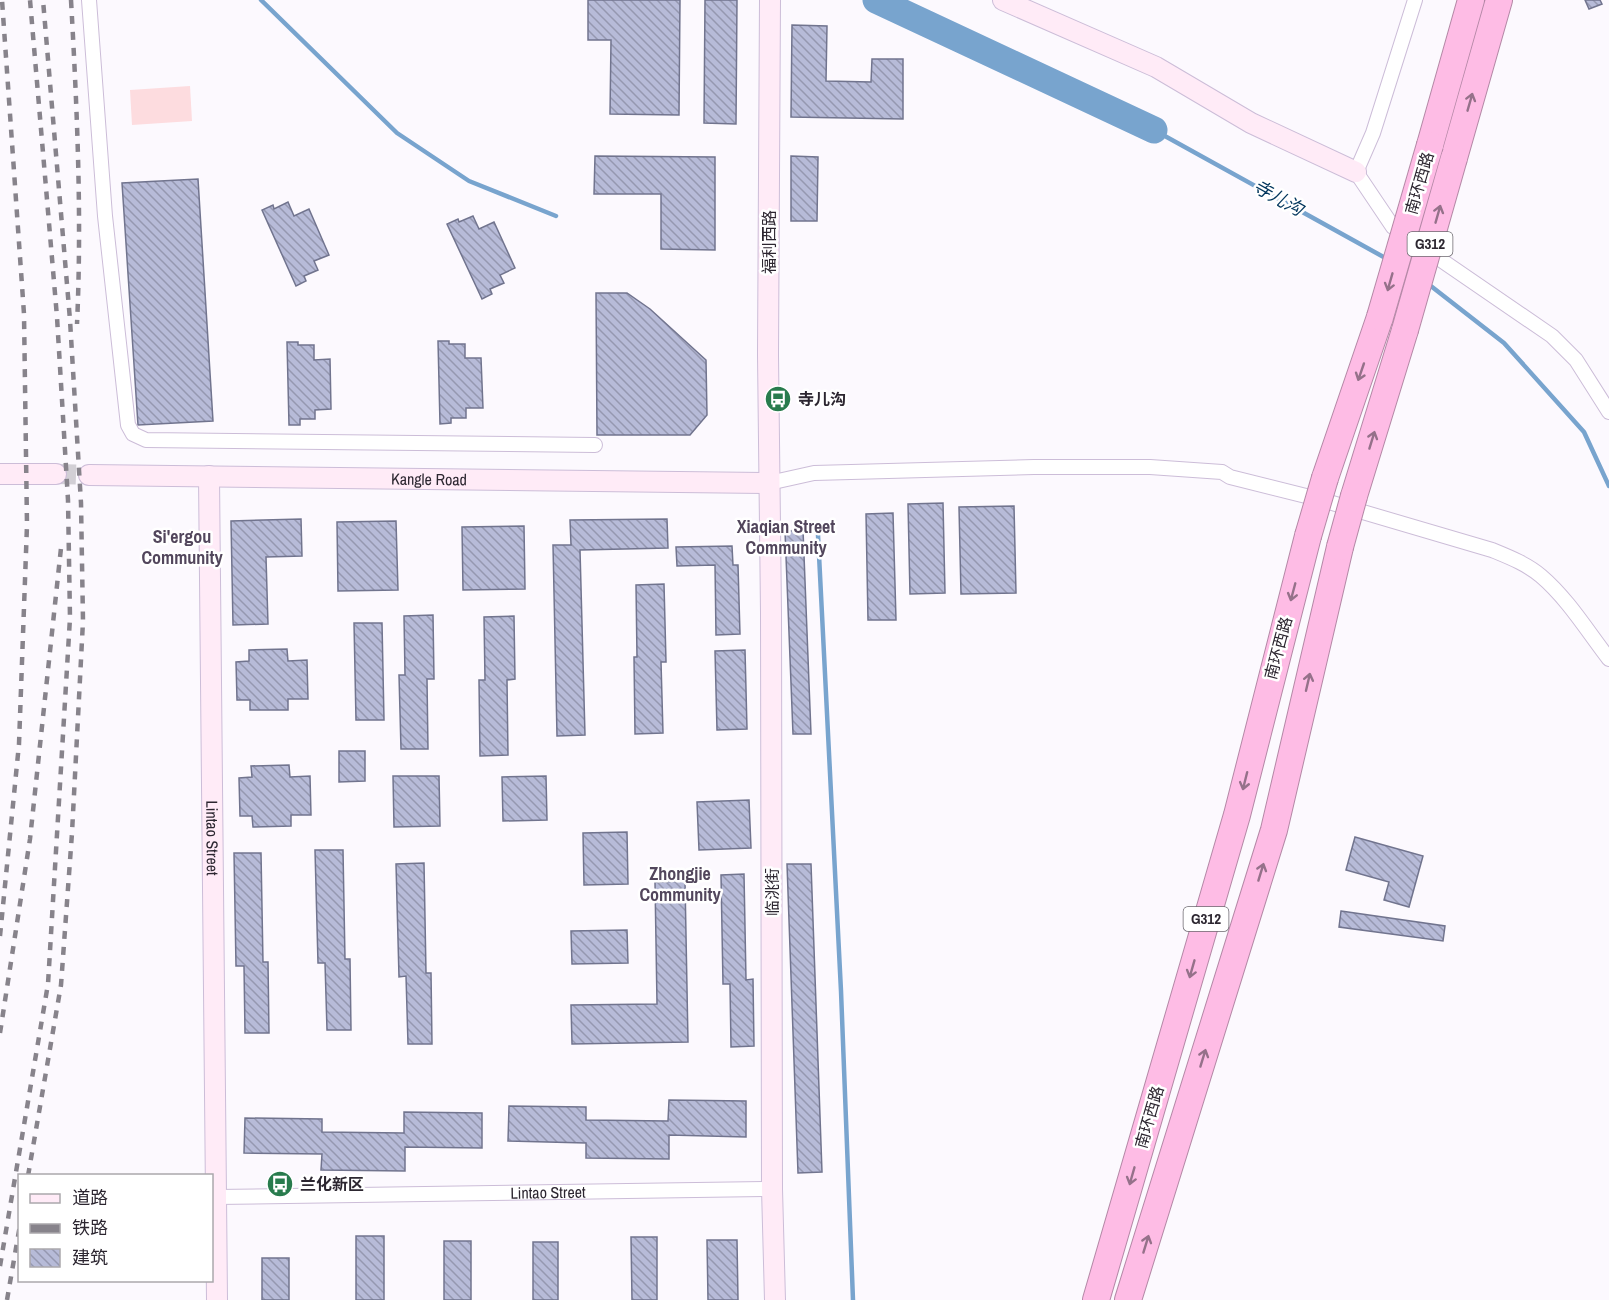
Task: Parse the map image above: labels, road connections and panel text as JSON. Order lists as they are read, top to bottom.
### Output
{
  "streets": {
    "highway": ["南环西路", "G312"],
    "street": [
      "福利西路",
      "Kangle Road",
      "Lintao Street",
      "临洮街"
    ]
  },
  "crossings": [
    ["福利西路", "Kangle Road"],
    ["福利西路", "临洮街"],
    ["Kangle Road", "Lintao Street"],
    ["Kangle Road", "临洮街"],
    ["Lintao Street", "临洮街"]
  ],
  "districts": ["Xiaqian Street Community", "Si'ergou Community", "Zhongjie Community"],
  "water": ["寺儿沟"],
  "places": {
    "bus stop": ["寺儿沟", "兰化新区"]
  },
  "legend": ["道路", "铁路", "建筑"]
}
